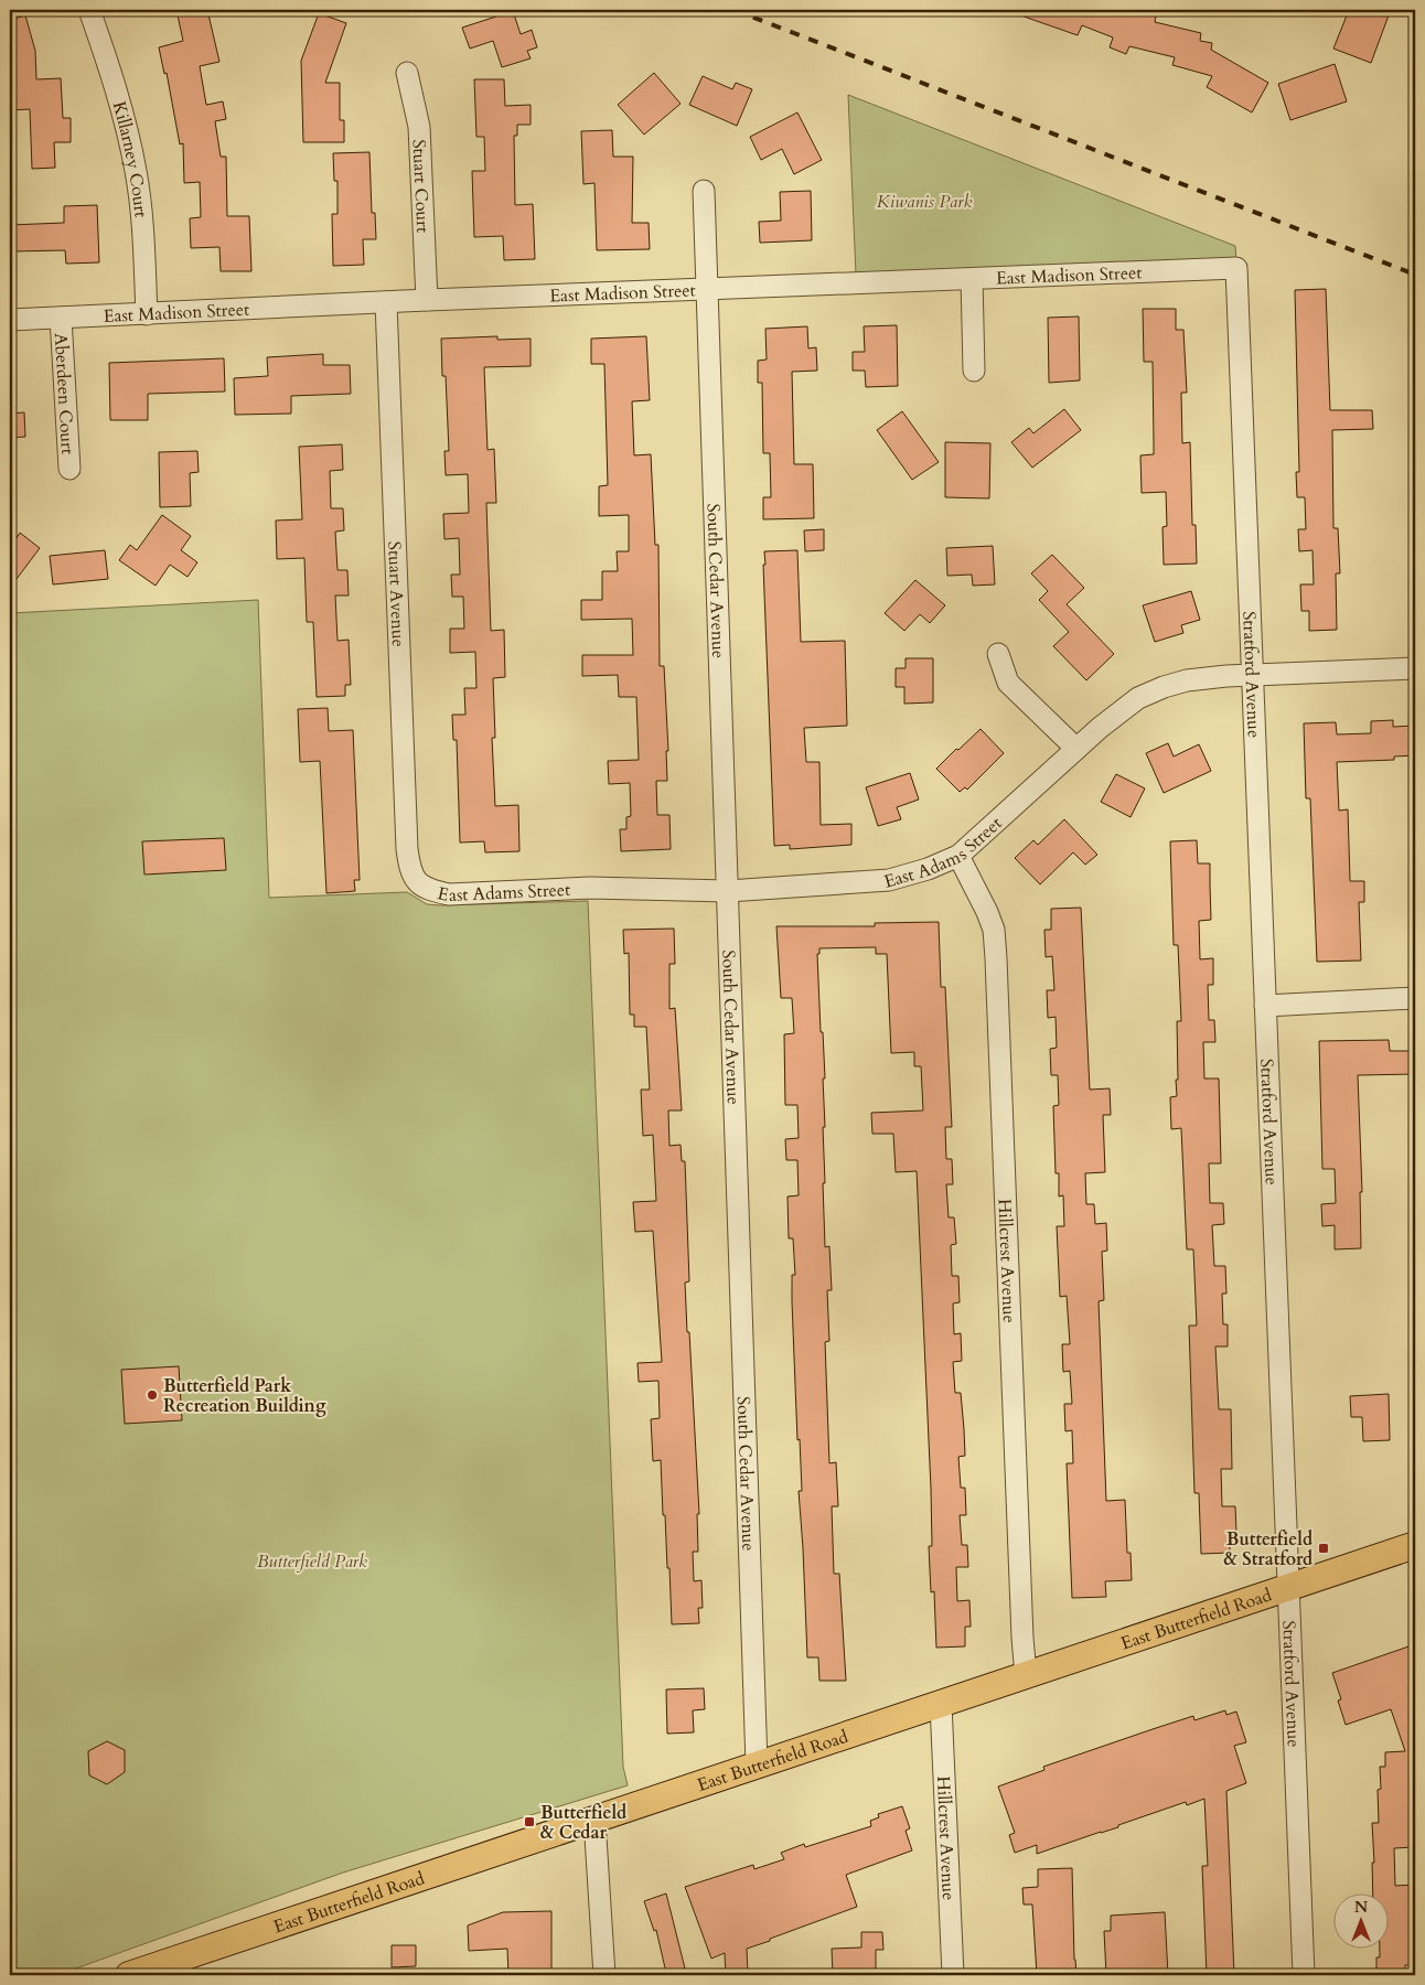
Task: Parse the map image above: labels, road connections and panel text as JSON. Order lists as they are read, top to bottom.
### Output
{
  "streets": {
    "main road": ["East Butterfield Road"],
    "street": [
      "Killarney Court",
      "Stuart Court",
      "East Madison Street",
      "Aberdeen Court",
      "South Cedar Avenue",
      "Stuart Avenue",
      "Stratford Avenue",
      "East Adams Street",
      "Hillcrest Avenue"
    ]
  },
  "crossings": [
    ["Killarney Court", "East Madison Street"],
    ["Stuart Court", "East Madison Street"],
    ["East Madison Street", "Aberdeen Court"],
    ["East Madison Street", "South Cedar Avenue"],
    ["East Madison Street", "Stuart Avenue"],
    ["East Madison Street", "Stratford Avenue"],
    ["South Cedar Avenue", "East Adams Street"],
    ["South Cedar Avenue", "East Butterfield Road"],
    ["Stuart Avenue", "East Adams Street"],
    ["Stratford Avenue", "East Adams Street"],
    ["Stratford Avenue", "East Butterfield Road"],
    ["East Adams Street", "Hillcrest Avenue"],
    ["Hillcrest Avenue", "East Butterfield Road"]
  ],
  "parks": ["Kiwanis Park", "Butterfield Park"],
  "places": {
    "other": ["Butterfield Park Recreation Building"],
    "transit": ["Butterfield & Stratford", "Butterfield & Cedar"]
  },
  "north": "top"
}
